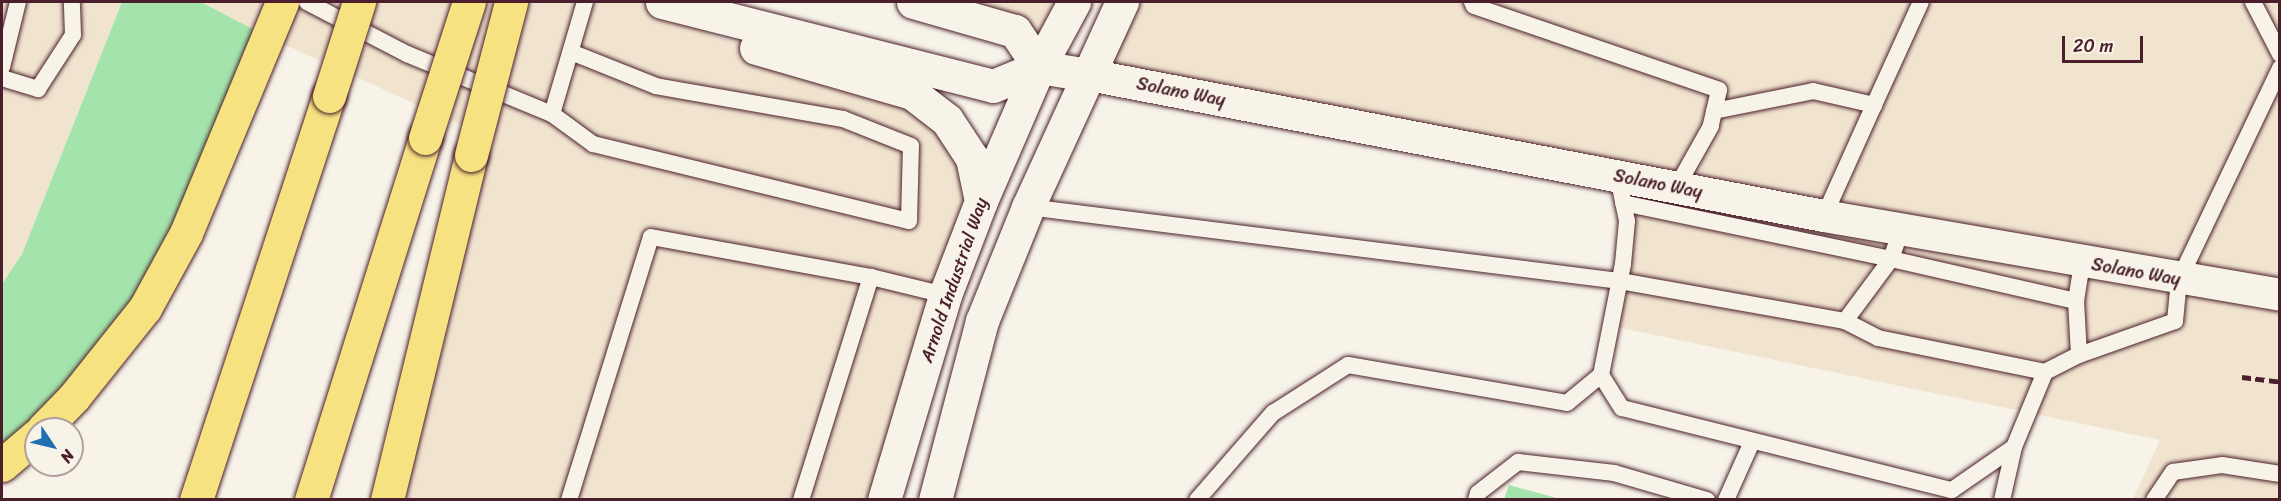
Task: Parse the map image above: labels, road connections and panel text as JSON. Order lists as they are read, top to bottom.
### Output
{
  "streets": {
    "street": ["Solano Way", "Arnold Industrial Way"]
  },
  "crossings": [
    ["Solano Way", "Arnold Industrial Way"]
  ],
  "scale_bar": "20 m",
  "north": "bottom right"
}
